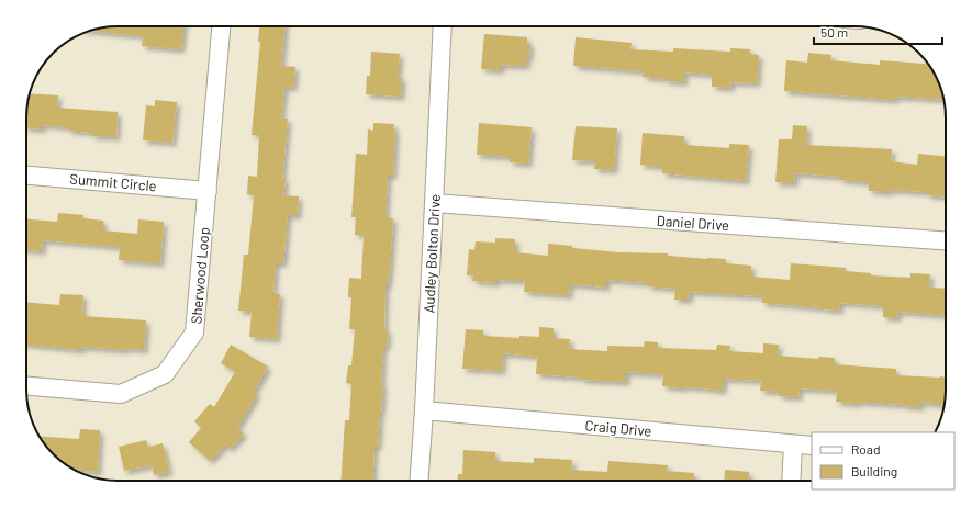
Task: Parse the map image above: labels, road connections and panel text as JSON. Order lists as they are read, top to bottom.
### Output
{
  "streets": {
    "street": [
      "Summit Circle",
      "Daniel Drive",
      "Audley Bolton Drive",
      "Sherwood Loop",
      "Craig Drive"
    ]
  },
  "crossings": [
    ["Summit Circle", "Sherwood Loop"],
    ["Daniel Drive", "Audley Bolton Drive"],
    ["Audley Bolton Drive", "Craig Drive"]
  ],
  "legend": ["Road", "Building"],
  "scale_bar": "50 m"
}
